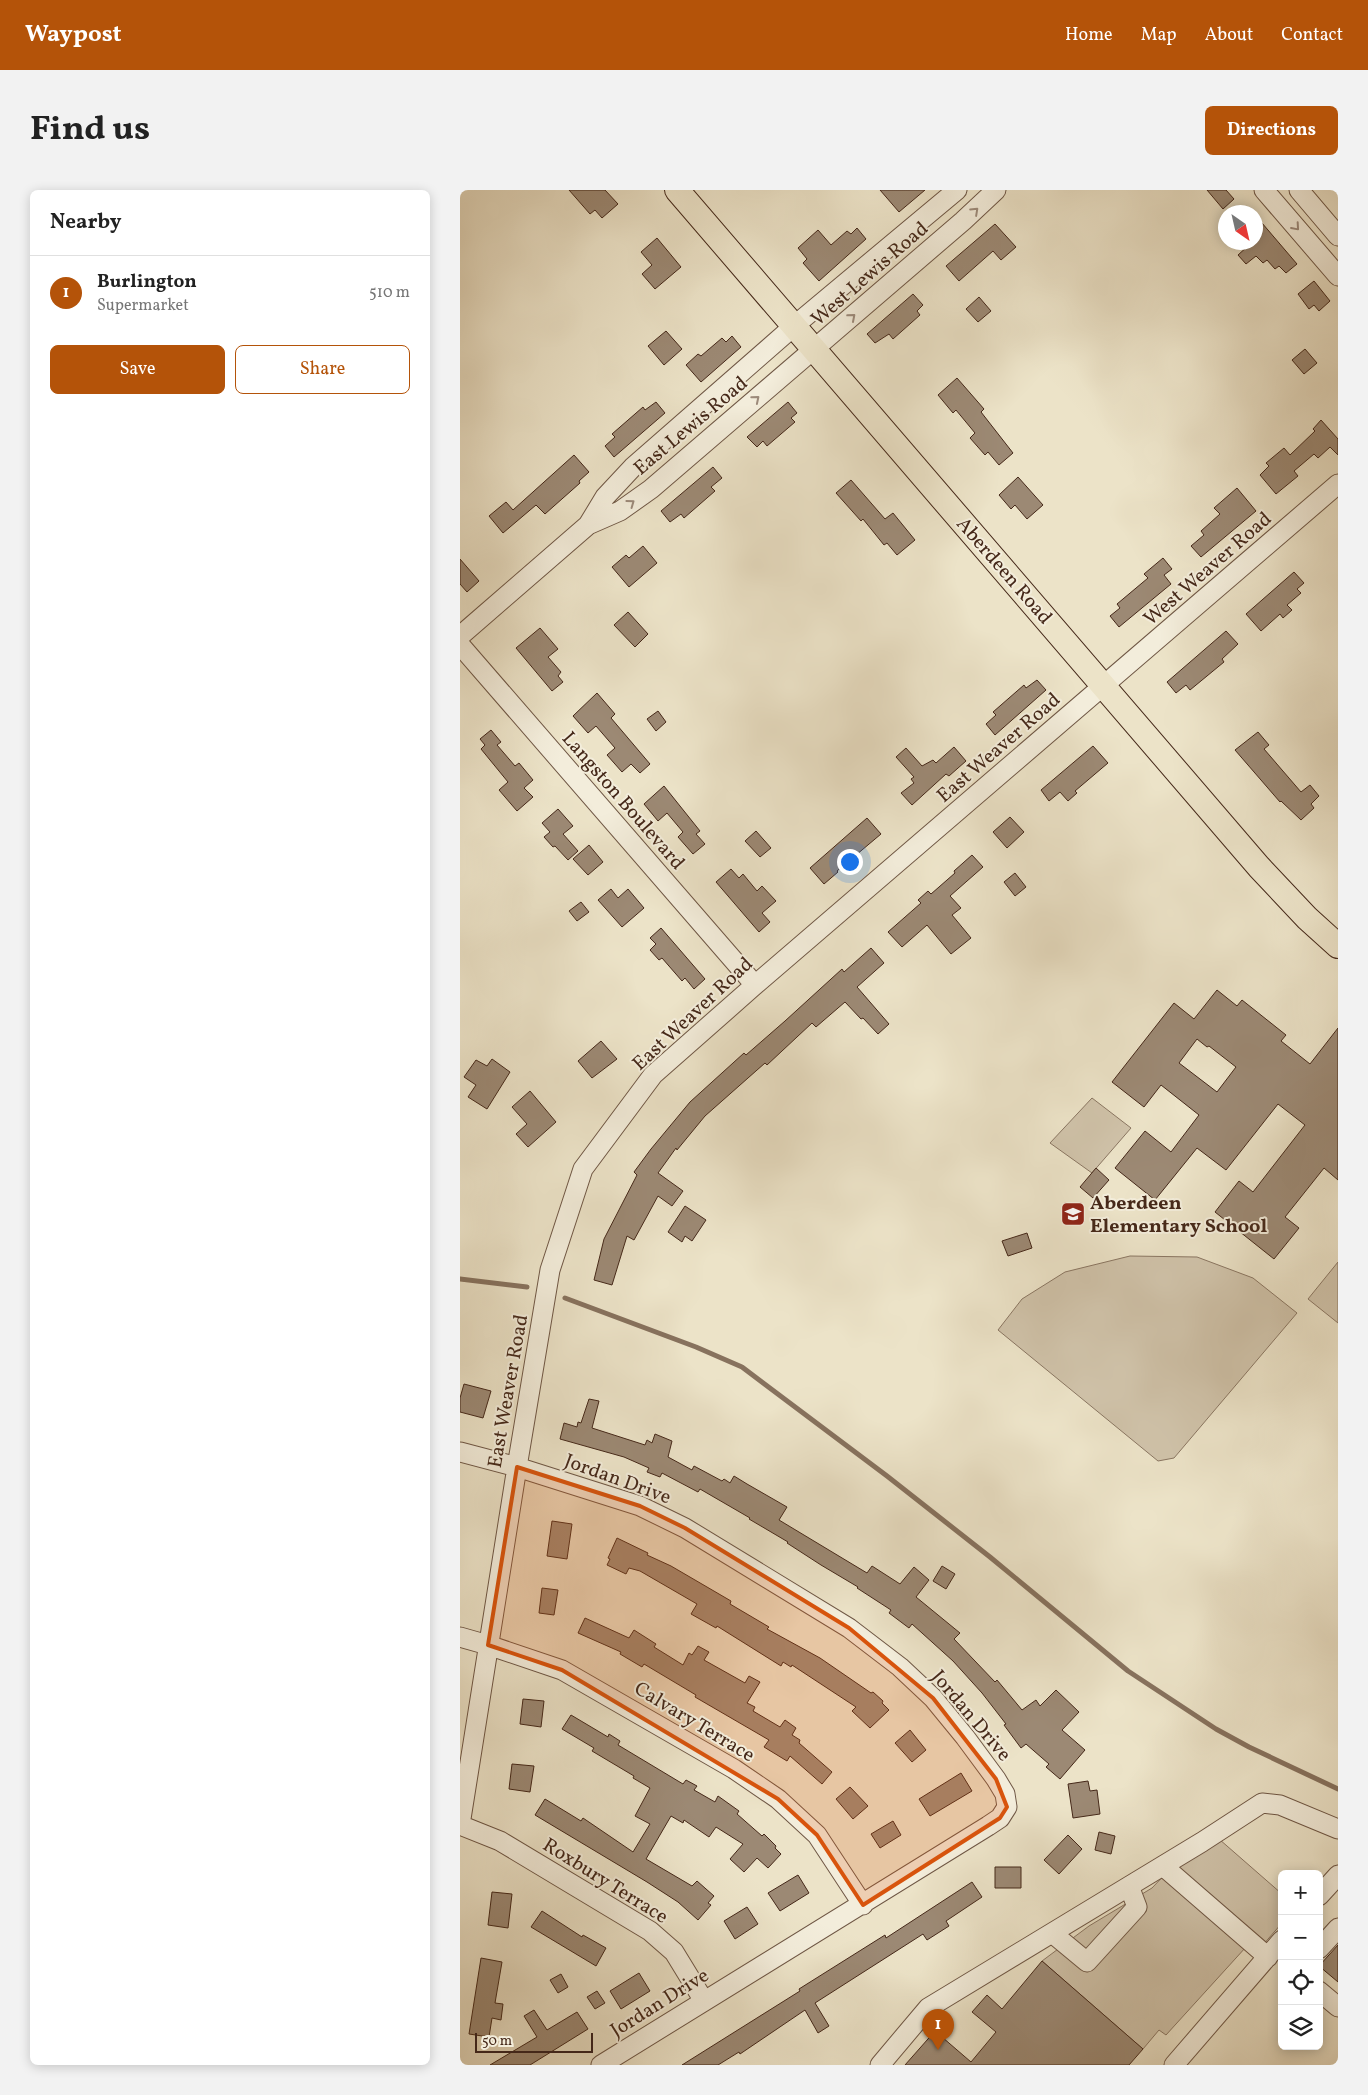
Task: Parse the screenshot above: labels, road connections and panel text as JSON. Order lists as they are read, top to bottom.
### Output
{
  "streets": {
    "main road": ["Aberdeen Road"],
    "street": [
      "West Lewis Road",
      "East Lewis Road",
      "West Weaver Road",
      "East Weaver Road",
      "Langston Boulevard",
      "Jordan Drive",
      "Calvary Terrace",
      "Roxbury Terrace"
    ]
  },
  "crossings": [
    ["West Lewis Road", "East Lewis Road"],
    ["West Lewis Road", "Aberdeen Road"],
    ["East Lewis Road", "Aberdeen Road"],
    ["West Weaver Road", "Aberdeen Road"],
    ["West Weaver Road", "East Weaver Road"],
    ["Aberdeen Road", "East Weaver Road"],
    ["East Weaver Road", "Langston Boulevard"],
    ["East Weaver Road", "Jordan Drive"],
    ["East Weaver Road", "Calvary Terrace"],
    ["East Weaver Road", "Roxbury Terrace"],
    ["Jordan Drive", "Calvary Terrace"],
    ["Jordan Drive", "Roxbury Terrace"]
  ],
  "places": {
    "school or university": ["Aberdeen Elementary School"]
  },
  "scale_bar": "50 m",
  "north": "bottom right",
  "page": {
    "header": "Waypost",
    "nav": [
      "Home",
      "Map",
      "About",
      "Contact"
    ],
    "title": "Find us",
    "buttons": [
      "Directions",
      ["Save", "Share"]
    ],
    "heading": "Nearby",
    "list": [
      {
        "mark": "1",
        "name": "Burlington",
        "note": "Supermarket",
        "value": "510 m"
      }
    ],
    "map_buttons": ["+", "−"],
    "pins": "1",
    "scale": "50 m"
  }
}
